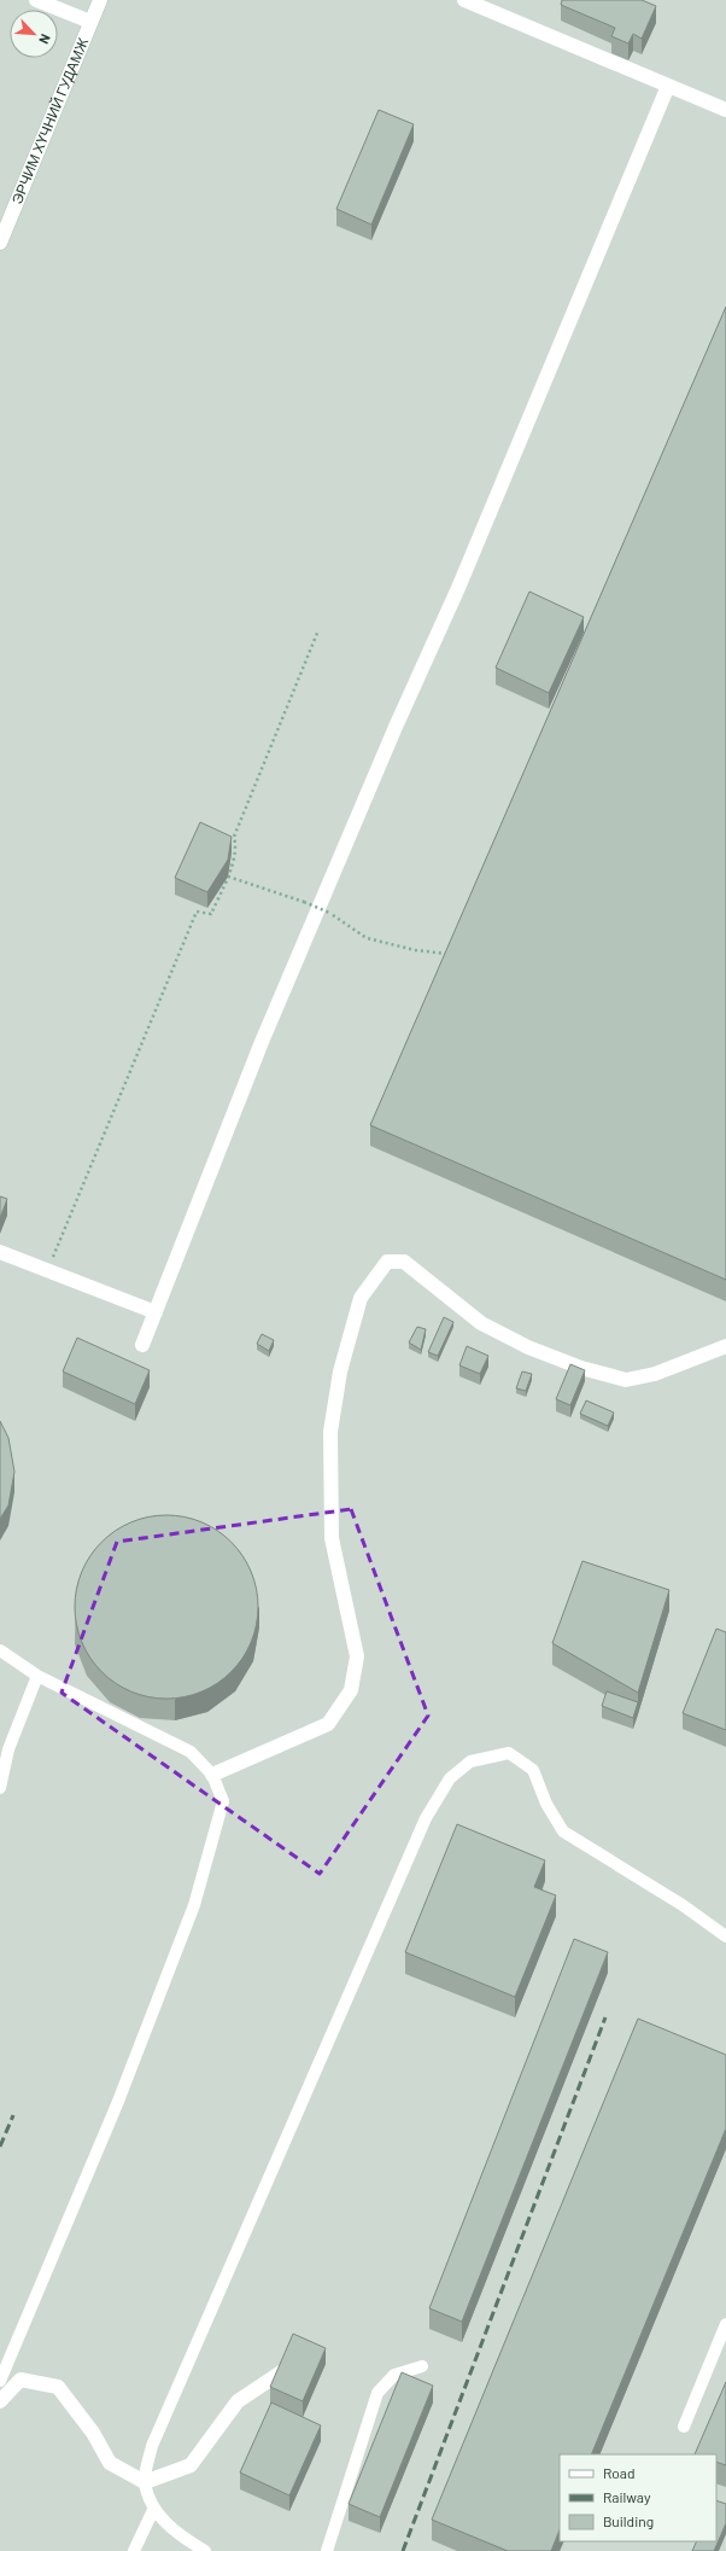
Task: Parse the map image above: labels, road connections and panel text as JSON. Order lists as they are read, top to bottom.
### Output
{
  "streets": {
    "street": ["ЭРЧИМ ХҮЧНИЙ ГУДАМЖ"]
  },
  "legend": ["Road", "Railway", "Building"],
  "north": "bottom right"
}
